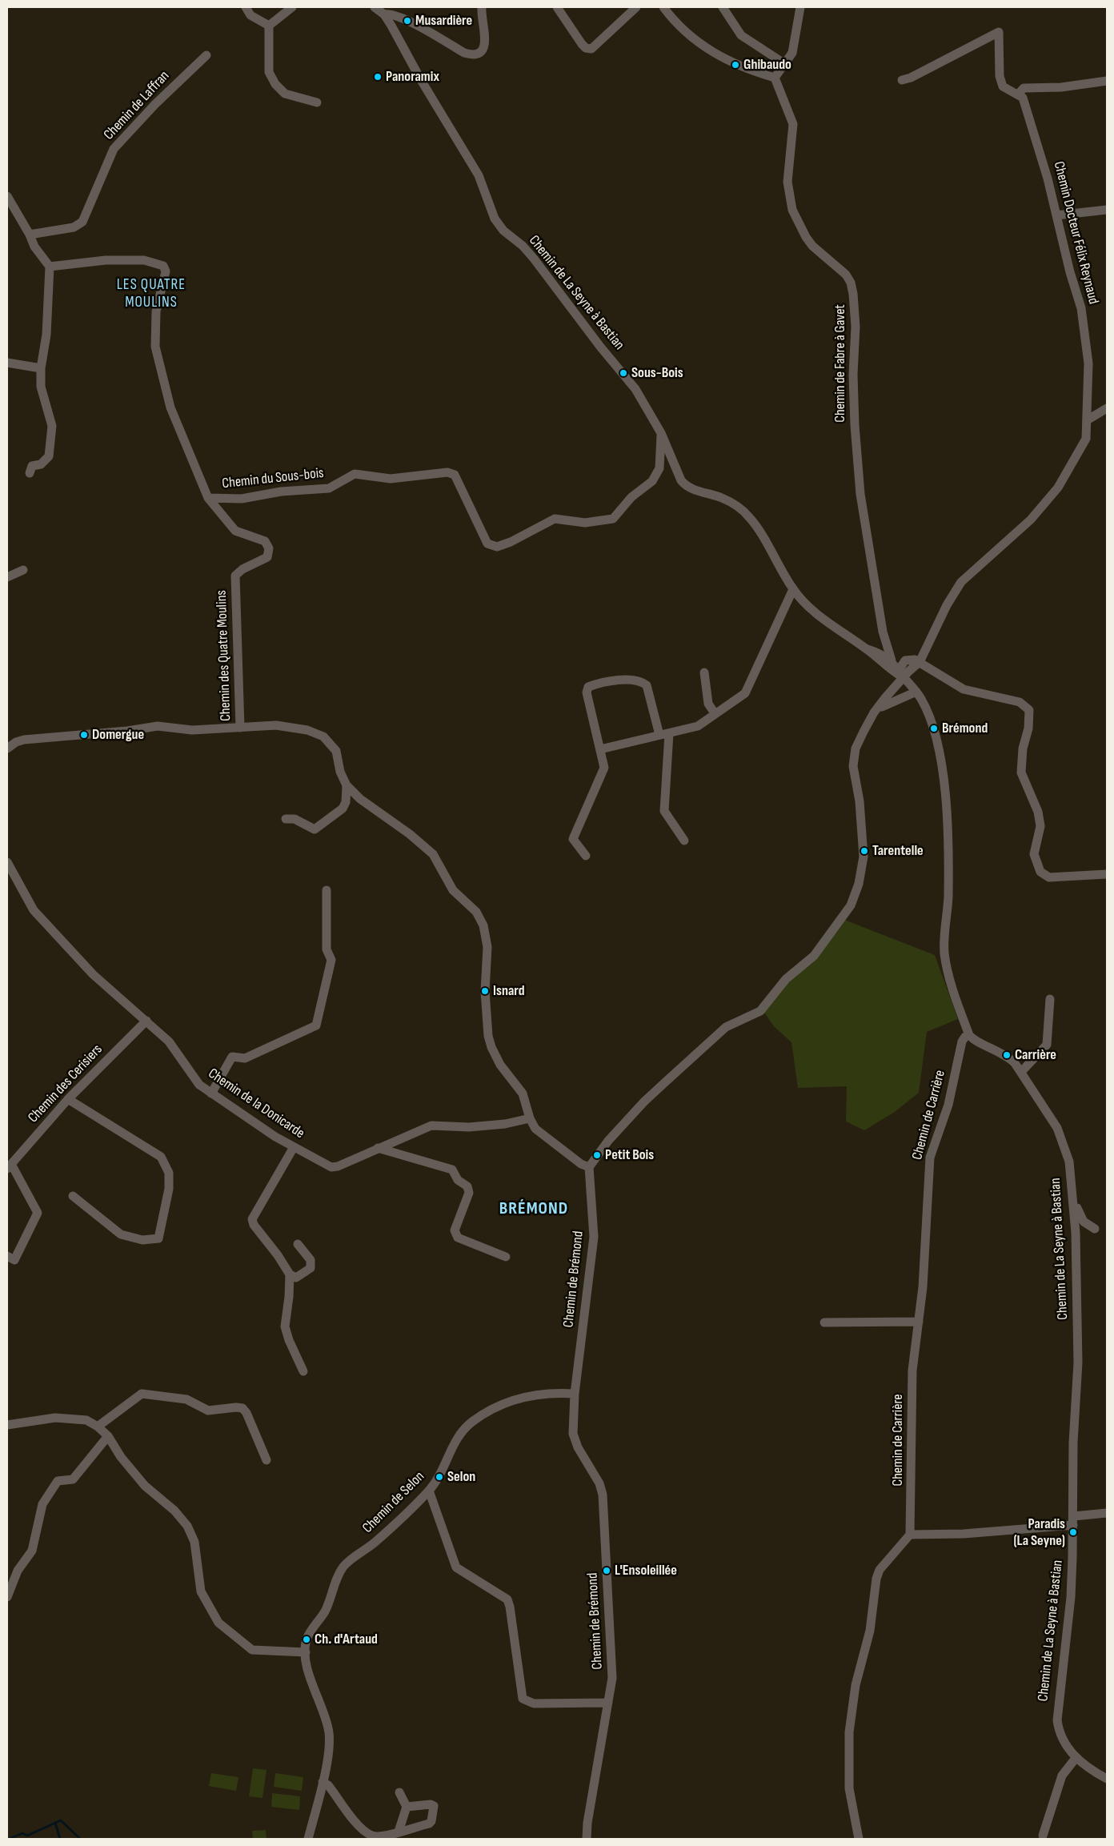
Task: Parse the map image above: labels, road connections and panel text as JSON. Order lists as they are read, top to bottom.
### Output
{
  "streets": {
    "street": [
      "Chemin de Laffran",
      "Chemin Docteur Félix Reynaud",
      "Chemin de La Seyne à Bastian",
      "Chemin de Fabre à Gavet",
      "Chemin du Sous-bois",
      "Chemin des Quatre Moulins",
      "Chemin des Cerisiers",
      "Chemin de la Donicarde",
      "Chemin de Carrière",
      "Chemin de Brémond",
      "Chemin de Selon"
    ]
  },
  "crossings": [
    ["Chemin de La Seyne à Bastian", "Chemin de Fabre à Gavet"],
    ["Chemin de La Seyne à Bastian", "Chemin du Sous-bois"],
    ["Chemin de La Seyne à Bastian", "Chemin de Carrière"],
    ["Chemin du Sous-bois", "Chemin des Quatre Moulins"],
    ["Chemin des Quatre Moulins", "Chemin de la Donicarde"],
    ["Chemin des Quatre Moulins", "Chemin de Brémond"],
    ["Chemin des Cerisiers", "Chemin de la Donicarde"],
    ["Chemin de Brémond", "Chemin de Selon"]
  ],
  "districts": ["LES QUATRE MOULINS", "BRÉMOND"],
  "places": [
    "Musardière",
    "Ghibaudo",
    "Panoramix",
    "Sous-Bois",
    "Brémond",
    "Domergue",
    "Tarentelle",
    "Isnard",
    "Carrière",
    "Petit Bois",
    "Selon",
    "Paradis (La Seyne)",
    "L'Ensoleillée",
    "Ch. d'Artaud"
  ]
}
